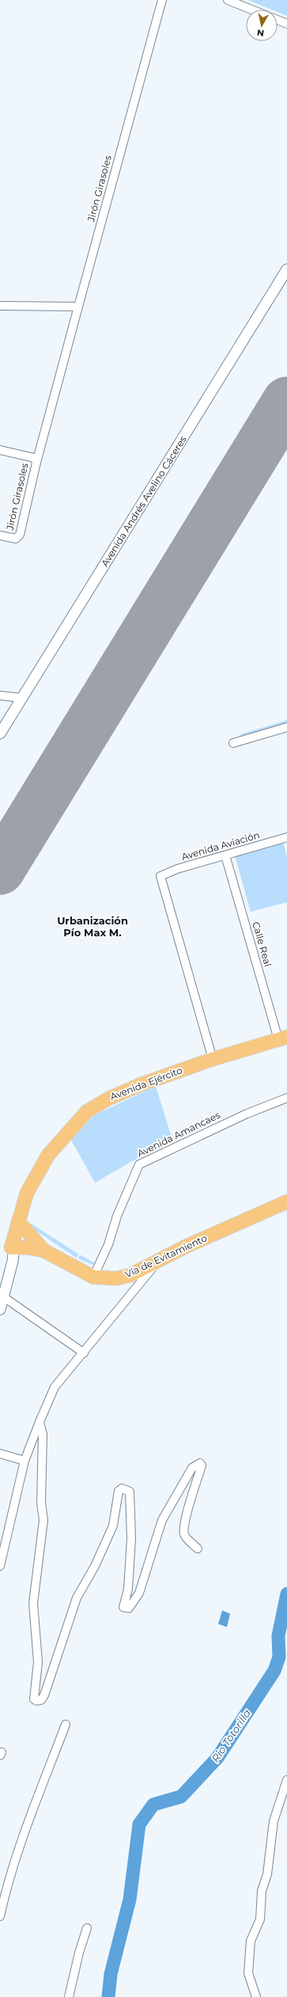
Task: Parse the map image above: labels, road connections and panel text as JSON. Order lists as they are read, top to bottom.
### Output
{
  "streets": {
    "highway": ["Avenida Ejército", "Vía de Evitamiento"],
    "street": [
      "Jirón Girasoles",
      "Avenida Andrés Avelino Cáceres",
      "Avenida Aviación",
      "Calle Real",
      "Avenida Amancaes"
    ]
  },
  "crossings": [
    ["Avenida Aviación", "Calle Real"],
    ["Avenida Aviación", "Avenida Ejército"],
    ["Calle Real", "Avenida Ejército"],
    ["Avenida Ejército", "Vía de Evitamiento"],
    ["Avenida Amancaes", "Vía de Evitamiento"]
  ],
  "districts": ["Urbanización Pío Max M."],
  "water": ["Rio Totorilla"],
  "north": "bottom"
}
